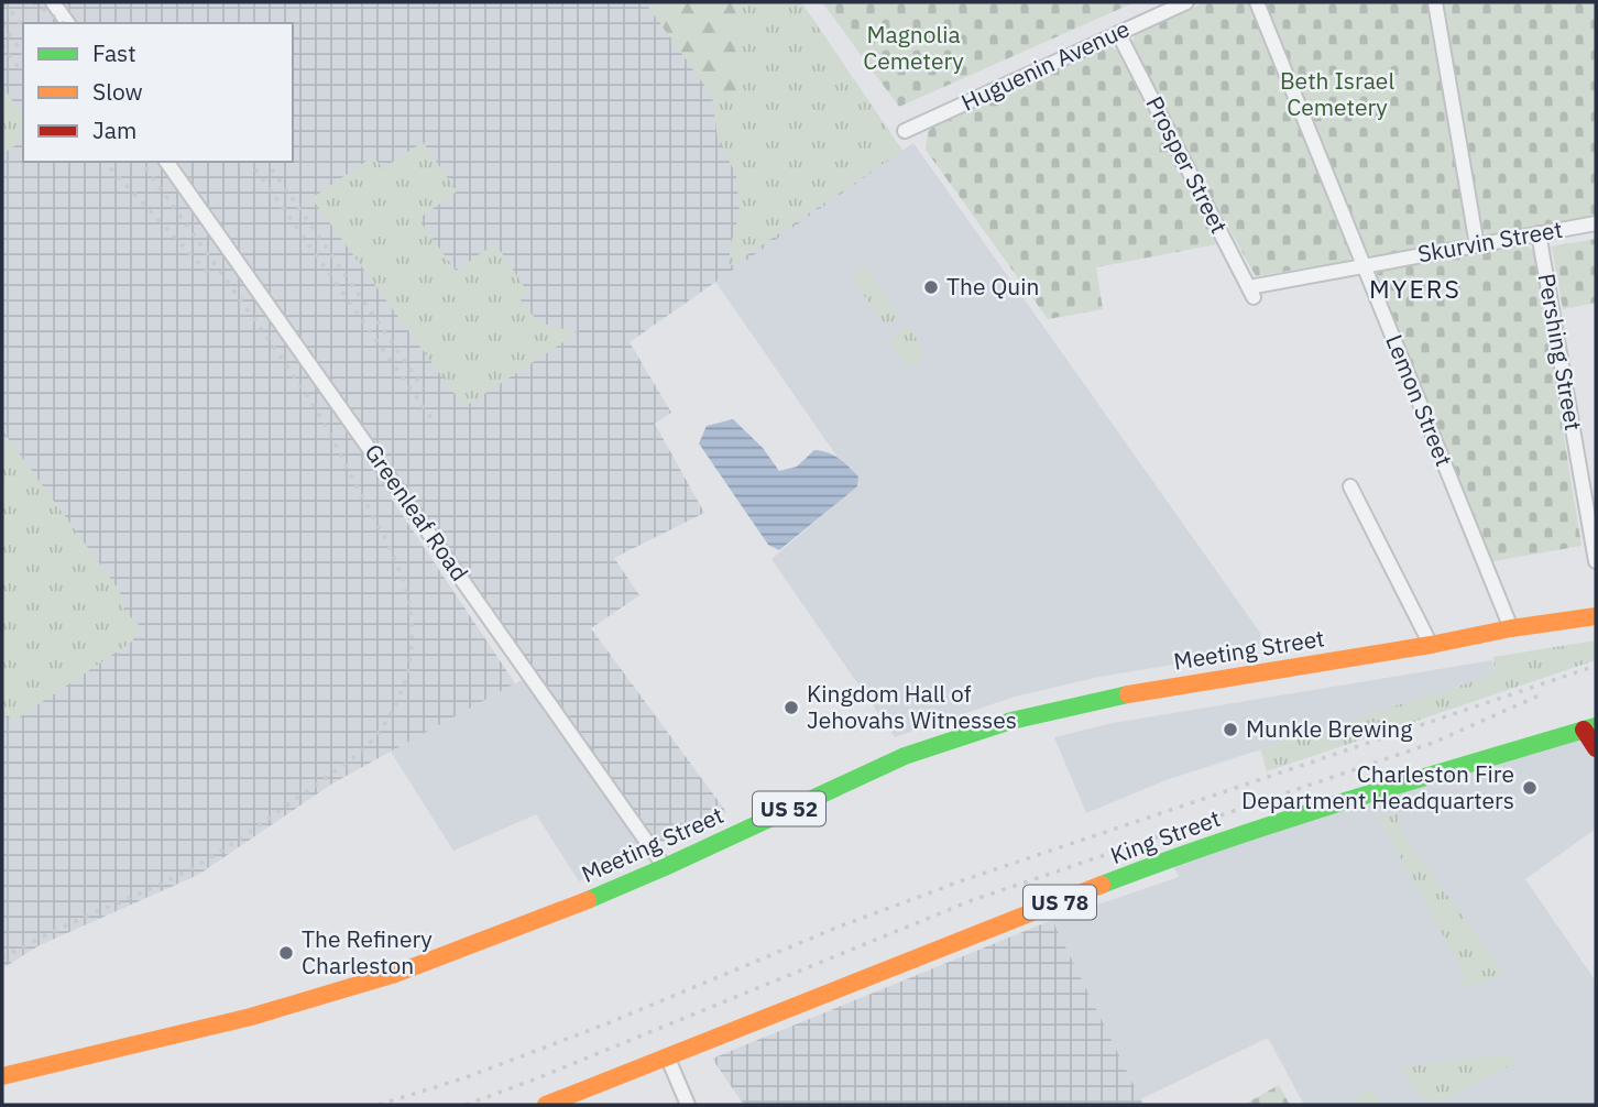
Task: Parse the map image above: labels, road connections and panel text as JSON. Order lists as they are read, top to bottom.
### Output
{
  "streets": {
    "main road": [
      "Meeting Street",
      "US 52",
      "King Street",
      "US 78"
    ],
    "street": [
      "Huguenin Avenue",
      "Prosper Street",
      "Skurvin Street",
      "Pershing Street",
      "Lemon Street",
      "Greenleaf Road"
    ]
  },
  "crossings": [
    ["Huguenin Avenue", "Prosper Street"],
    ["Prosper Street", "Skurvin Street"],
    ["Skurvin Street", "Pershing Street"],
    ["Skurvin Street", "Lemon Street"],
    ["Lemon Street", "Meeting Street"],
    ["Greenleaf Road", "Meeting Street"]
  ],
  "districts": ["MYERS"],
  "parks": ["Magnolia Cemetery", "Beth Israel Cemetery"],
  "places": [
    "The Quin",
    "Kingdom Hall of Jehovahs Witnesses",
    "Munkle Brewing",
    "Charleston Fire Department Headquarters",
    "The Refinery Charleston"
  ],
  "legend": ["Fast", "Slow", "Jam"]
}
